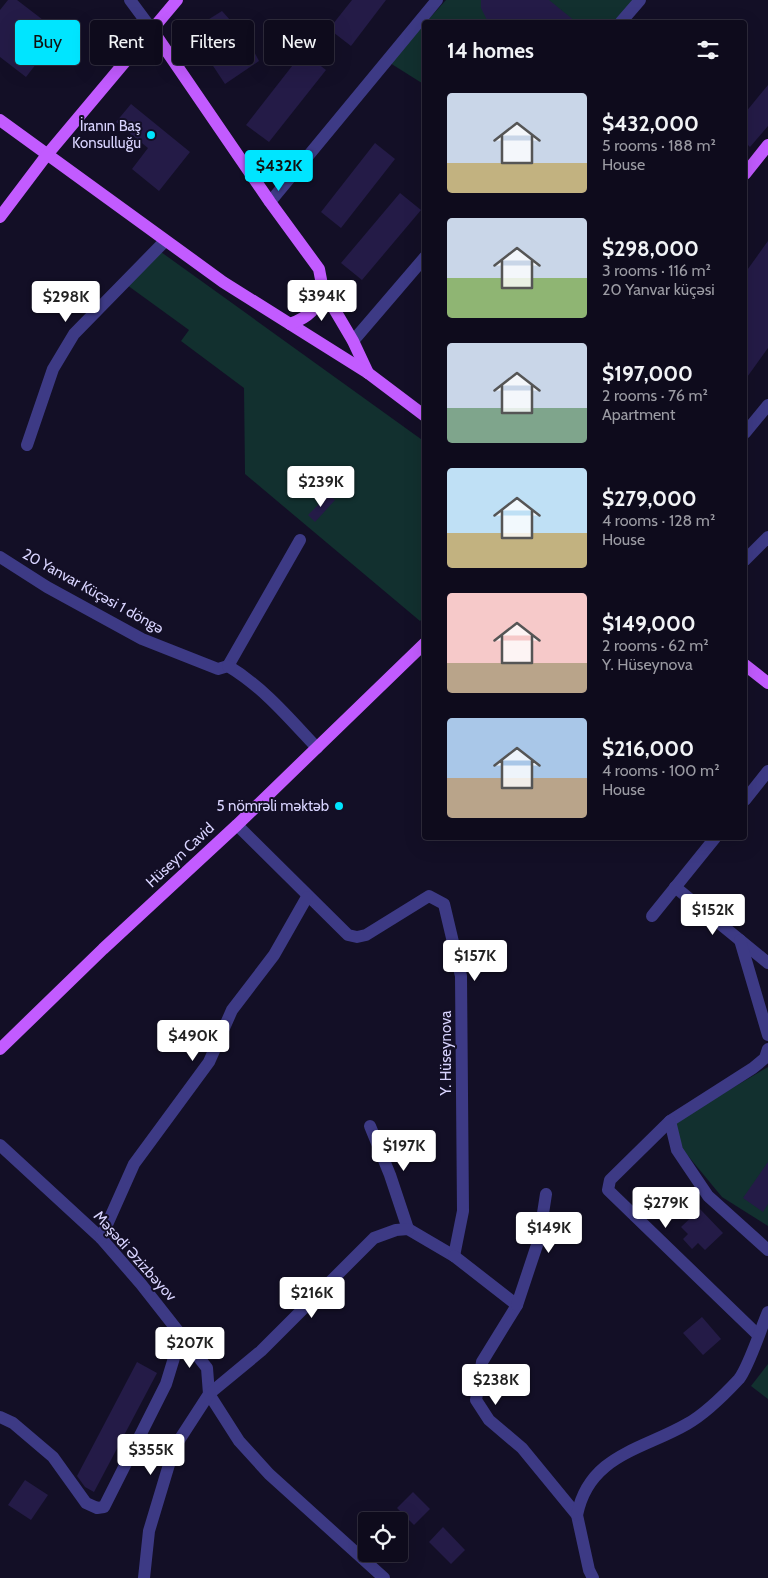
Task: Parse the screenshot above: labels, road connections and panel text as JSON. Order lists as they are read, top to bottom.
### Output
{
  "streets": {
    "main road": ["Hüseyn Cavid"],
    "street": ["20 Yanvar Küçəsi 1 döngə", "Y. Hüseynova", "Məşədi Əzizbəyov"]
  },
  "crossings": [
    ["Hüseyn Cavid", "Y. Hüseynova"]
  ],
  "places": ["İranın Baş Konsulluğu", "5 nömrəli məktəb"],
  "page": {
    "chip": [
      "Buy",
      "Rent",
      "Filters",
      "New"
    ],
    "heading": "14 homes",
    "list": [
      {
        "name": "$432,000",
        "note": "5 rooms · 188 m² · House"
      },
      {
        "name": "$298,000",
        "note": "3 rooms · 116 m² · 20 Yanvar küçəsi"
      },
      {
        "name": "$197,000",
        "note": "2 rooms · 76 m² · Apartment"
      },
      {
        "name": "$279,000",
        "note": "4 rooms · 128 m² · House"
      },
      {
        "name": "$149,000",
        "note": "2 rooms · 62 m² · Y. Hüseynova"
      },
      {
        "name": "$216,000",
        "note": "4 rooms · 100 m² · House"
      }
    ],
    "price": [
      "$432K",
      "$394K",
      "$298K",
      "$239K",
      "$152K",
      "$157K",
      "$490K",
      "$197K",
      "$279K",
      "$149K",
      "$216K",
      "$207K",
      "$238K",
      "$355K"
    ]
  }
}
